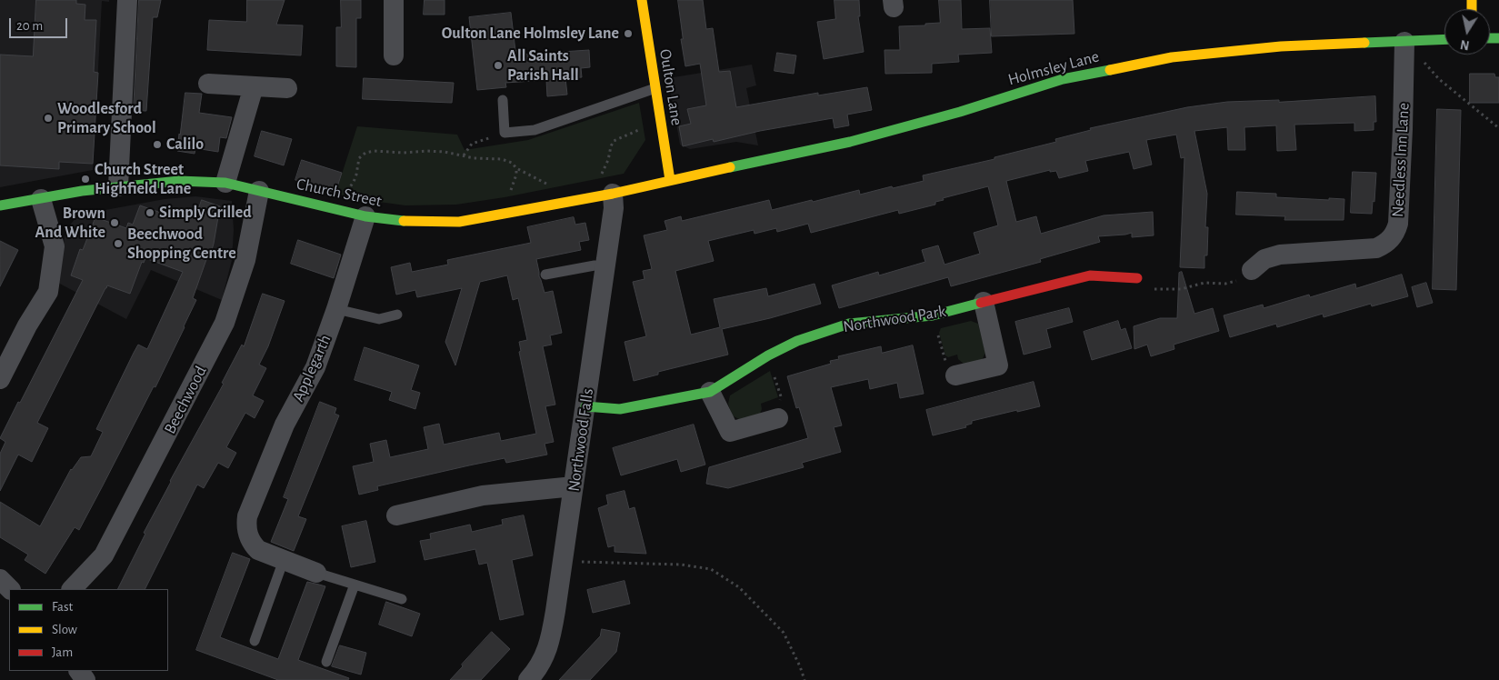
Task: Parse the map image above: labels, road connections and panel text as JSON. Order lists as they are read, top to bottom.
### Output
{
  "streets": {
    "street": [
      "Holmsley Lane",
      "Oulton Lane",
      "Needless Inn Lane",
      "Church Street",
      "Northwood Park",
      "Applegarth",
      "Beechwood",
      "Northwood Falls"
    ]
  },
  "crossings": [
    ["Holmsley Lane", "Oulton Lane"],
    ["Holmsley Lane", "Needless Inn Lane"],
    ["Holmsley Lane", "Church Street"],
    ["Oulton Lane", "Church Street"],
    ["Church Street", "Applegarth"],
    ["Church Street", "Beechwood"],
    ["Church Street", "Northwood Falls"],
    ["Northwood Park", "Northwood Falls"]
  ],
  "places": [
    "Oulton Lane Holmsley Lane",
    "All Saints Parish Hall",
    "Woodlesford Primary School",
    "Calilo",
    "Church Street Highfield Lane",
    "Simply Grilled",
    "Brown And White",
    "Beechwood Shopping Centre"
  ],
  "legend": ["Fast", "Slow", "Jam"],
  "scale_bar": "20 m",
  "north": "bottom"
}
